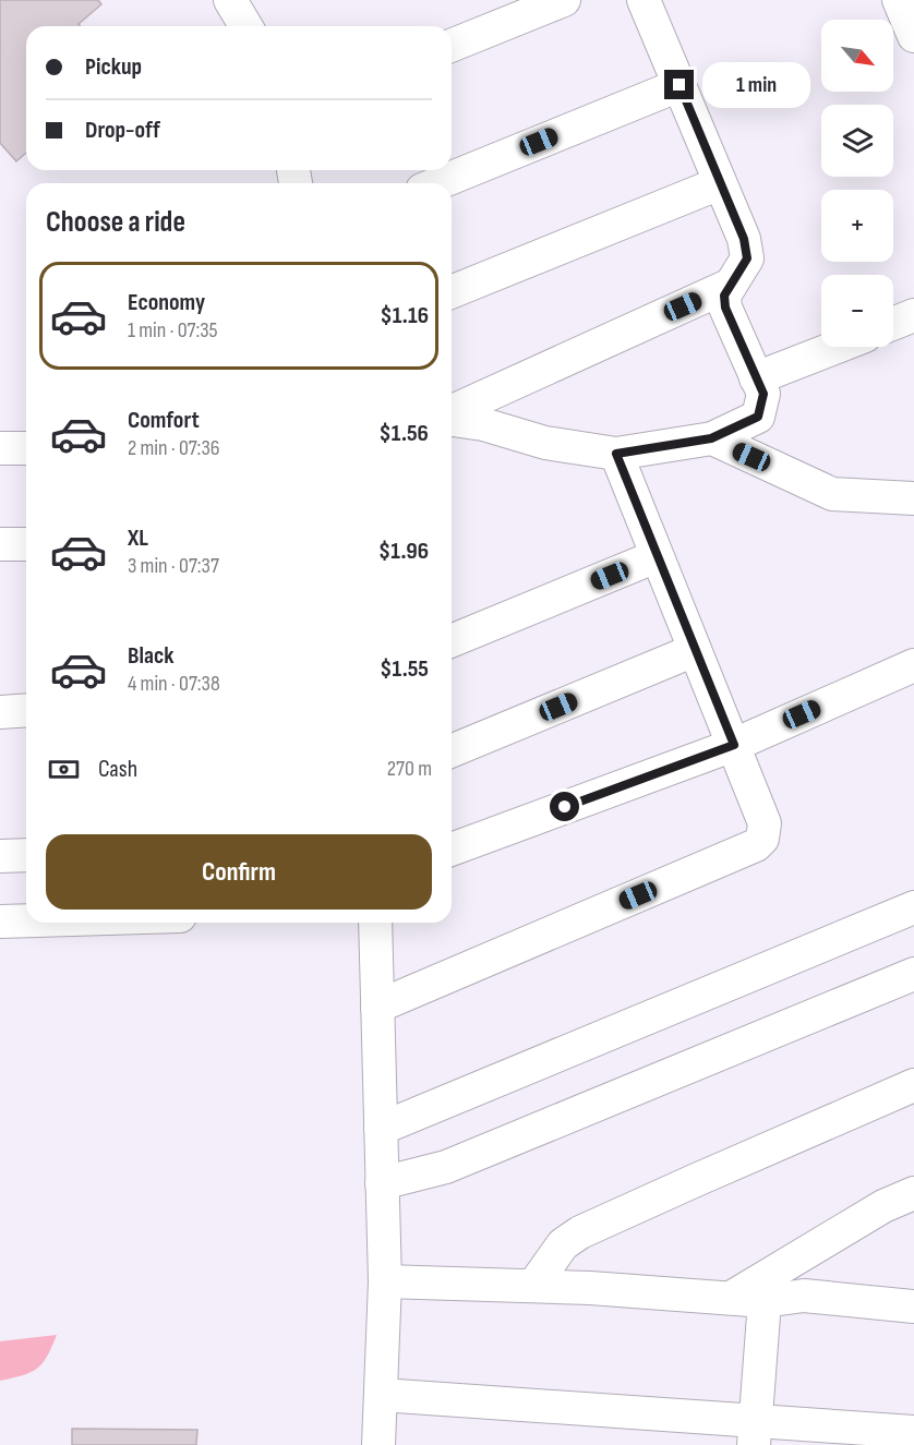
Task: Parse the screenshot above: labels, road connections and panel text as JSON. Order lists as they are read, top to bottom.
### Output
{
  "north": "bottom right",
  "page": {
    "map_buttons": ["+", "−"],
    "banner": ["Pickup", "Drop-off"],
    "bubble": "1 min",
    "heading": "Choose a ride",
    "list": [
      {
        "name": "Economy",
        "note": "1 min · 07:35",
        "value": "$1.16"
      },
      {
        "name": "Comfort",
        "note": "2 min · 07:36",
        "value": "$1.56"
      },
      {
        "name": "XL",
        "note": "3 min · 07:37",
        "value": "$1.96"
      },
      {
        "name": "Black",
        "note": "4 min · 07:38",
        "value": "$1.55"
      }
    ],
    "pay": ["Cash", "270 m"],
    "buttons": "Confirm"
  }
}
